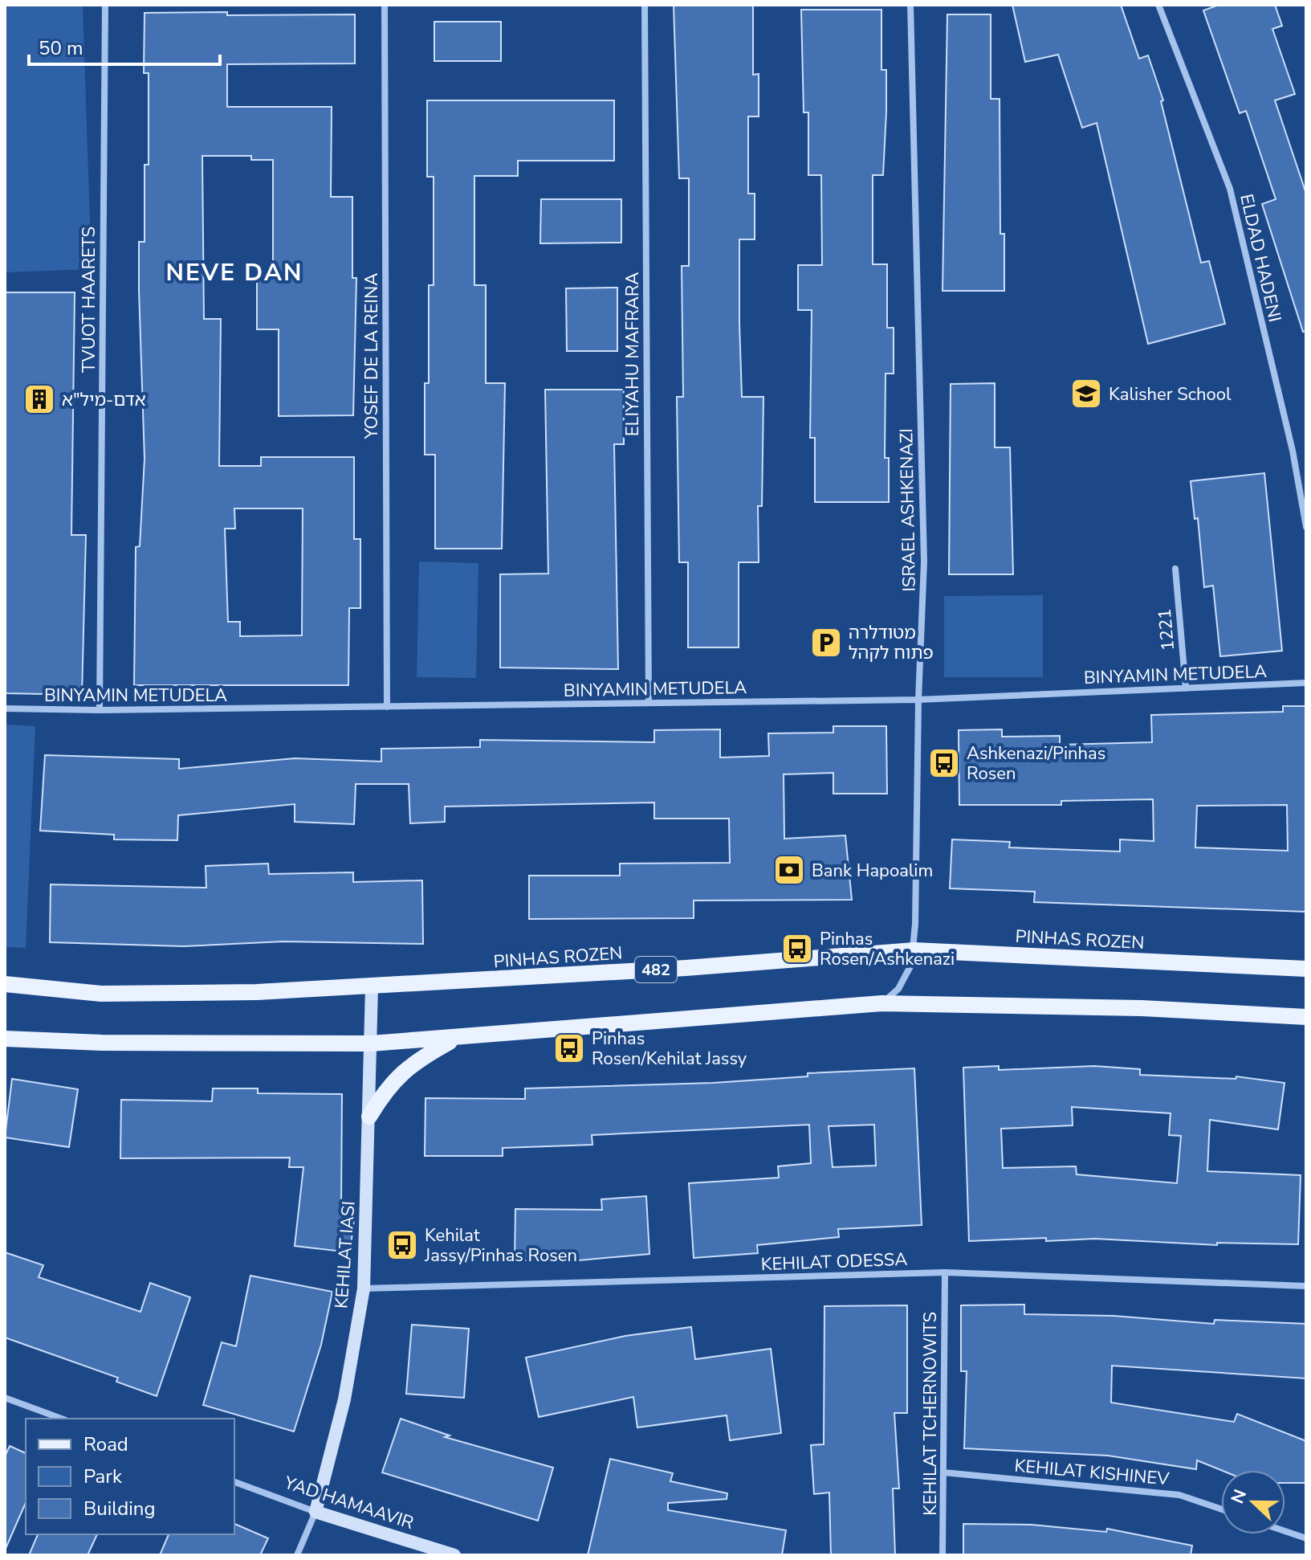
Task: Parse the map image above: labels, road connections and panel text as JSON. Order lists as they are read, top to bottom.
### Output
{
  "streets": {
    "main road": ["PINHAS ROZEN", "482"],
    "street": [
      "ELDAD HADENI",
      "TVUOT HAARETS",
      "ELIYAHU MAFRARA",
      "YOSEF DE LA REINA",
      "ISRAEL ASHKENAZI",
      "1221",
      "BINYAMIN METUDELA",
      "KEHILAT IASI",
      "KEHILAT ODESSA",
      "KEHILAT TCHERNOWITS",
      "KEHILAT KISHINEV",
      "YAD HAMAAVIR"
    ]
  },
  "crossings": [
    ["TVUOT HAARETS", "BINYAMIN METUDELA"],
    ["ELIYAHU MAFRARA", "BINYAMIN METUDELA"],
    ["YOSEF DE LA REINA", "BINYAMIN METUDELA"],
    ["ISRAEL ASHKENAZI", "BINYAMIN METUDELA"],
    ["ISRAEL ASHKENAZI", "PINHAS ROZEN"],
    ["1221", "BINYAMIN METUDELA"],
    ["PINHAS ROZEN", "KEHILAT IASI"],
    ["KEHILAT IASI", "KEHILAT ODESSA"],
    ["KEHILAT IASI", "YAD HAMAAVIR"],
    ["KEHILAT ODESSA", "KEHILAT TCHERNOWITS"],
    ["KEHILAT TCHERNOWITS", "KEHILAT KISHINEV"]
  ],
  "districts": ["NEVE DAN"],
  "places": {
    "school or university": ["Kalisher School"],
    "building": ["אדם-מיל\"א"],
    "parking": ["מטודלרה פתוח לקהל"],
    "bus stop": [
      "Ashkenazi/Pinhas Rosen",
      "Pinhas Rosen/Ashkenazi",
      "Pinhas Rosen/Kehilat Jassy",
      "Kehilat Jassy/Pinhas Rosen"
    ],
    "bank": ["Bank Hapoalim"]
  },
  "legend": ["Road", "Park", "Building"],
  "scale_bar": "50 m",
  "north": "left"
}
